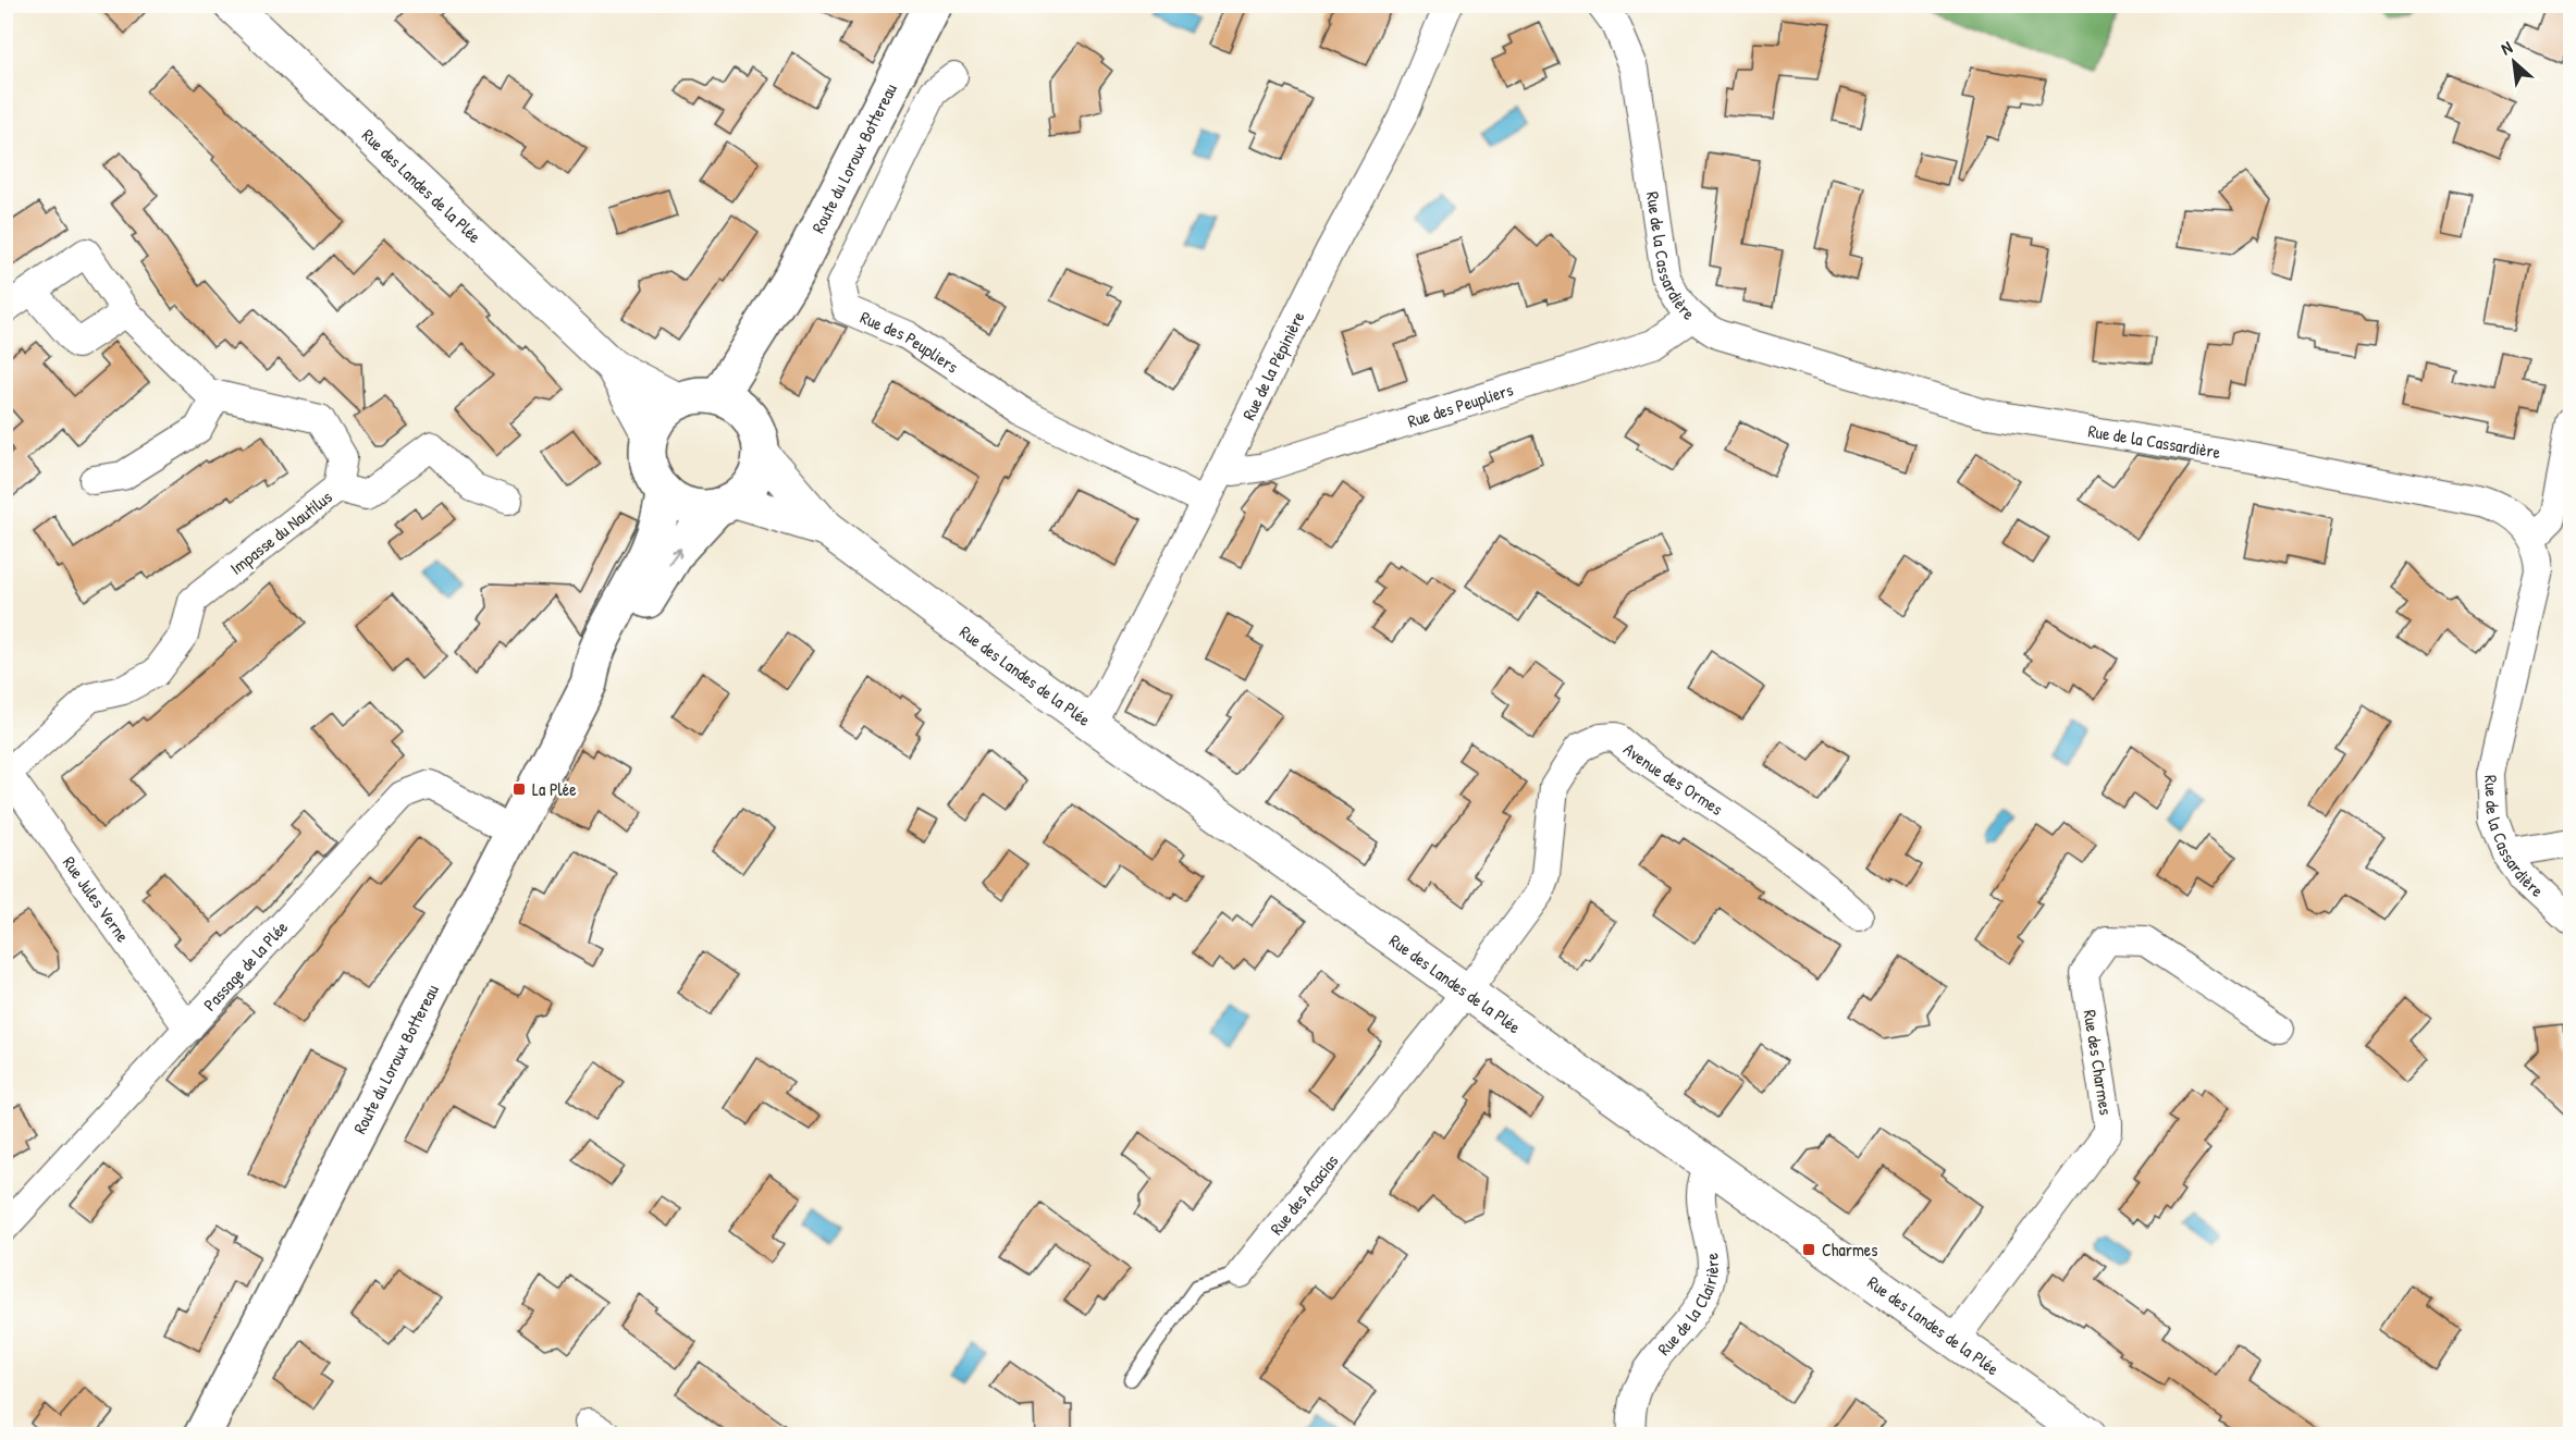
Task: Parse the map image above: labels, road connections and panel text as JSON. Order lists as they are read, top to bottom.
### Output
{
  "streets": {
    "main road": ["Route du Loroux Bottereau"],
    "street": [
      "Rue des Landes de la Plée",
      "Rue de la Cassardière",
      "Rue des Peupliers",
      "Rue de la Pépinière",
      "Impasse du Nautilus",
      "Avenue des Ormes",
      "Rue Jules Verne",
      "Passage de la Plée",
      "Rue des Charmes",
      "Rue des Acacias",
      "Rue de la Clairière"
    ]
  },
  "crossings": [
    ["Route du Loroux Bottereau", "Rue des Landes de la Plée"],
    ["Route du Loroux Bottereau", "Passage de la Plée"],
    ["Rue des Landes de la Plée", "Rue de la Pépinière"],
    ["Rue des Landes de la Plée", "Avenue des Ormes"],
    ["Rue des Landes de la Plée", "Rue des Charmes"],
    ["Rue des Landes de la Plée", "Rue des Acacias"],
    ["Rue des Landes de la Plée", "Rue de la Clairière"],
    ["Rue de la Cassardière", "Rue des Peupliers"],
    ["Rue des Peupliers", "Rue de la Pépinière"],
    ["Impasse du Nautilus", "Rue Jules Verne"],
    ["Avenue des Ormes", "Rue des Acacias"],
    ["Rue Jules Verne", "Passage de la Plée"]
  ],
  "places": {
    "transit": ["La Plée", "Charmes"]
  },
  "north": "top left"
}
